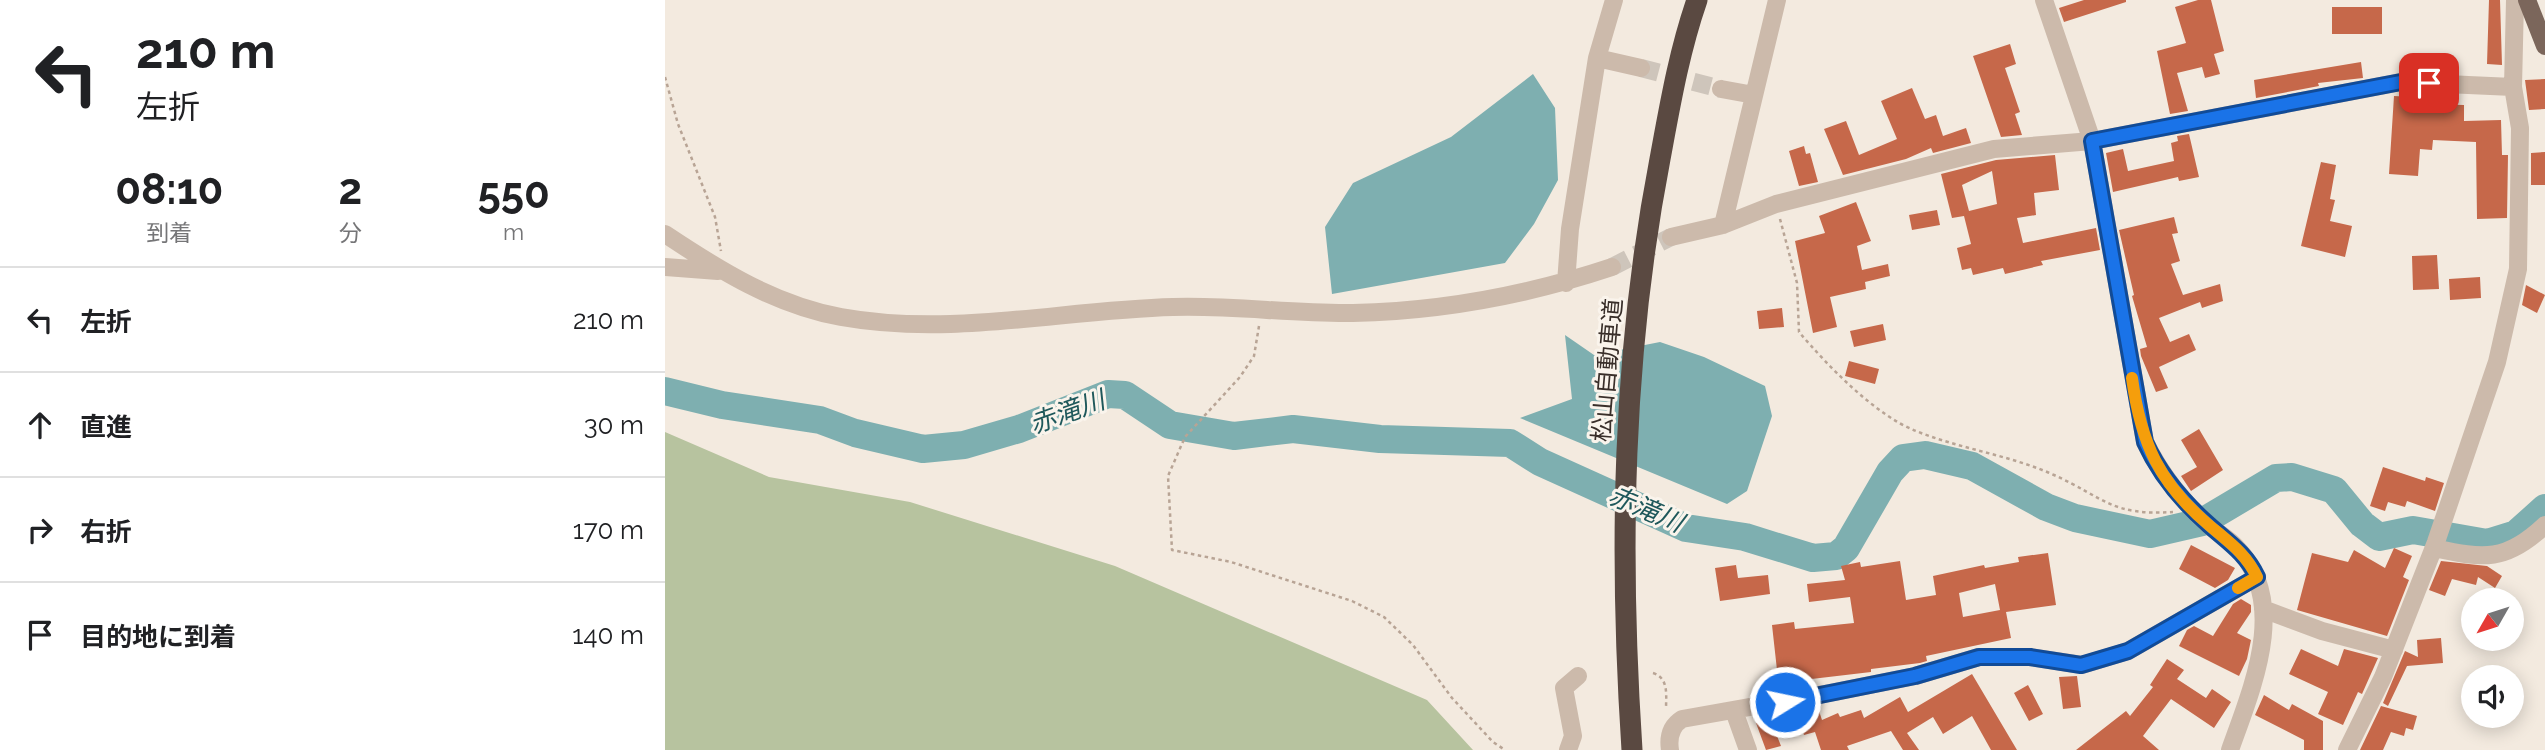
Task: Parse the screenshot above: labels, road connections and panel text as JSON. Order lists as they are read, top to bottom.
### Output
{
  "streets": {
    "highway": ["松山自動車道"]
  },
  "water": ["赤滝川"],
  "north": "bottom left",
  "page": {
    "turn": ["210 m", "左折"],
    "eta": [
      "08:10",
      "到着",
      "2",
      "分",
      "550",
      "m"
    ],
    "list": [
      {
        "name": "左折",
        "value": "210 m"
      },
      {
        "name": "直進",
        "value": "30 m"
      },
      {
        "name": "右折",
        "value": "170 m"
      },
      {
        "name": "目的地に到着",
        "value": "140 m"
      }
    ]
  }
}
